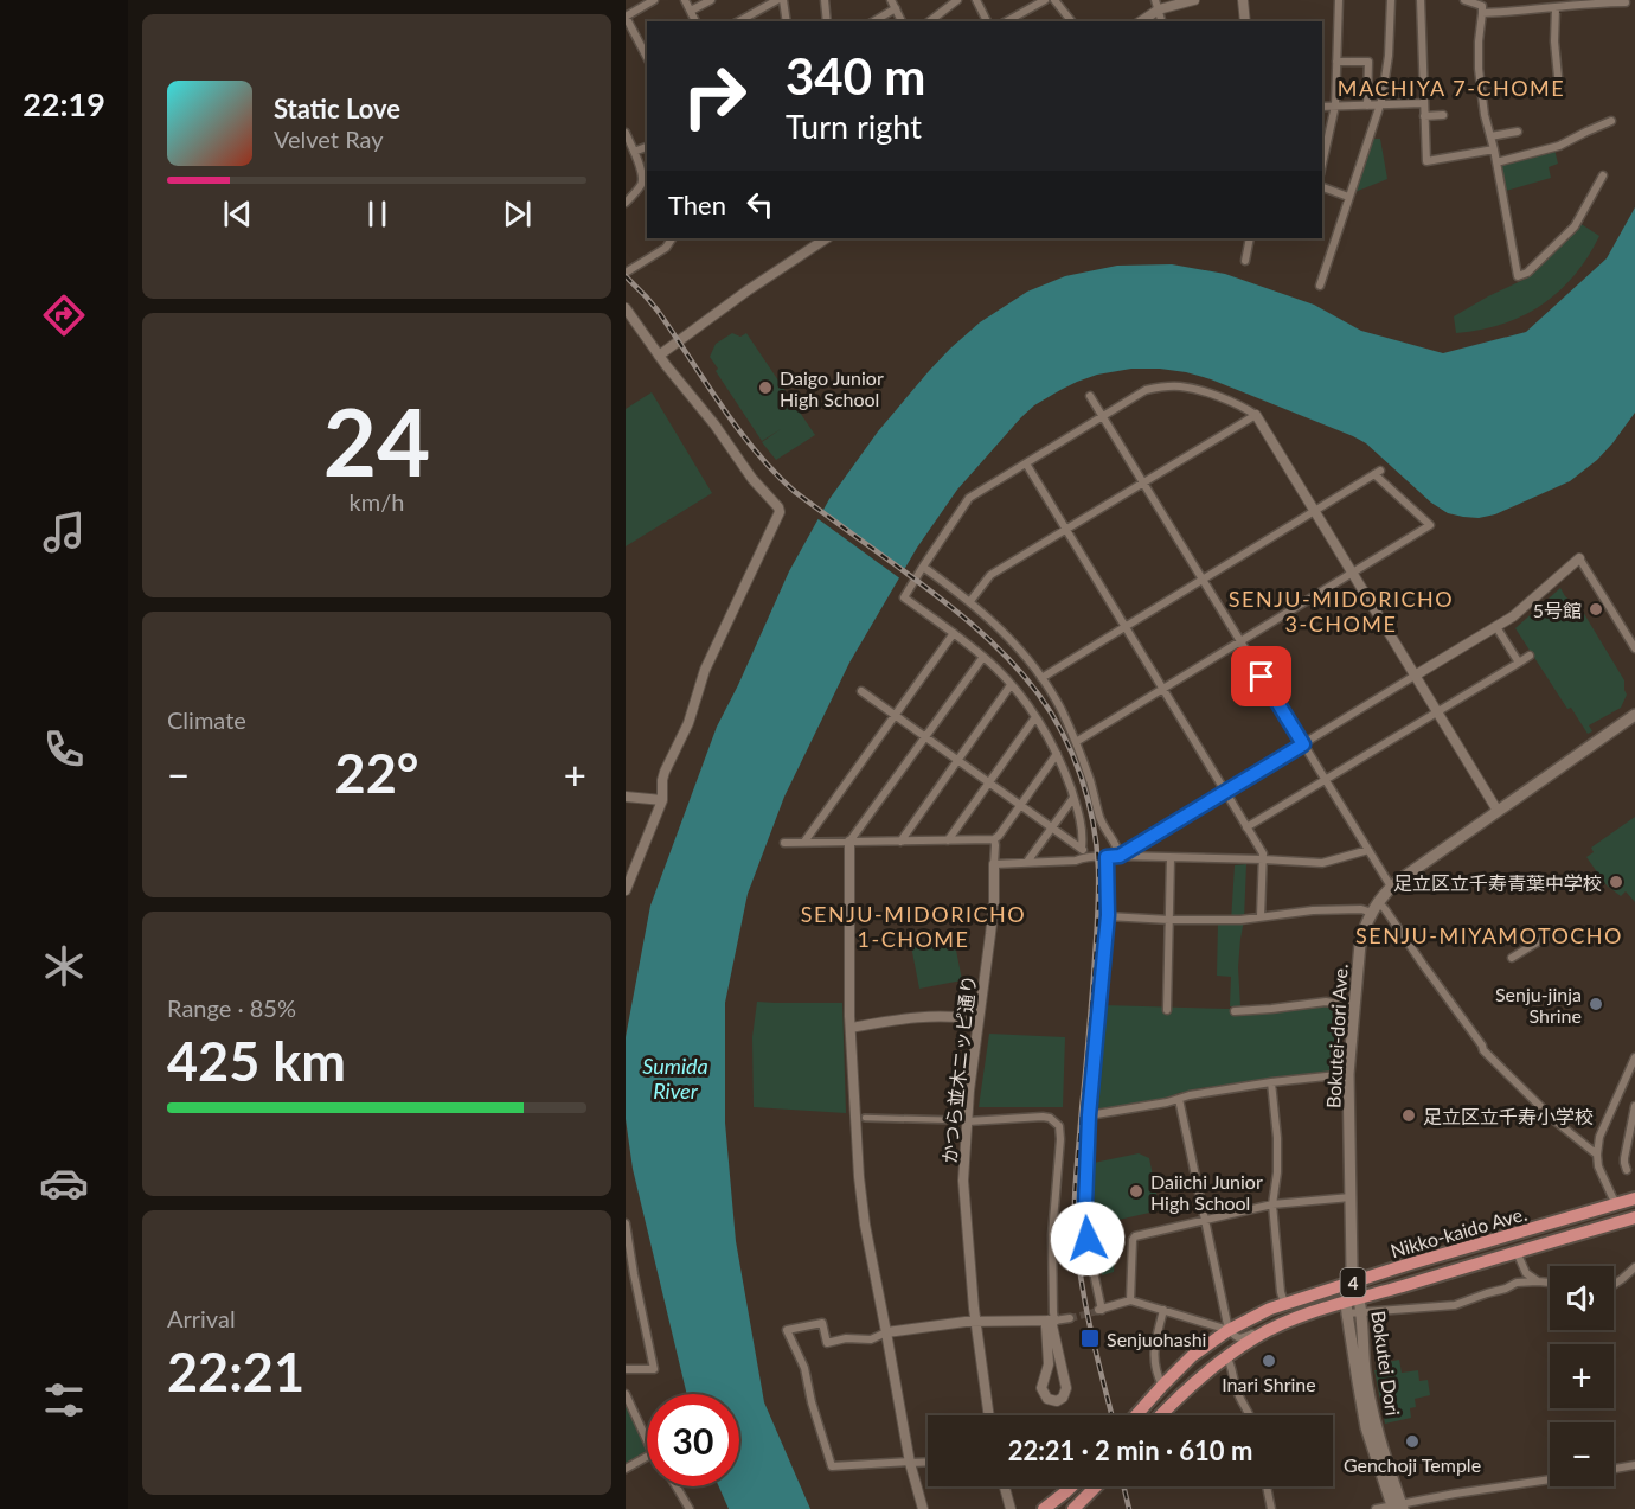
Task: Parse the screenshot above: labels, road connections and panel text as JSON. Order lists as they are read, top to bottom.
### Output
{
  "streets": {
    "highway": ["Nikko-kaido Ave.", "4"],
    "main road": ["Bokutei-dori Ave.", "Bokutei Dori"],
    "street": ["かつら並木ニッピ通り"]
  },
  "crossings": [
    ["Bokutei-dori Ave.", "Nikko-kaido Ave."],
    ["Bokutei-dori Ave.", "Bokutei Dori"],
    ["Nikko-kaido Ave.", "Bokutei Dori"]
  ],
  "districts": [
    "MACHIYA 7-CHOME",
    "SENJU-MIDORICHO 3-CHOME",
    "SENJU-MIDORICHO 1-CHOME",
    "SENJU-MIYAMOTOCHO"
  ],
  "water": ["Sumida River"],
  "places": {
    "other": [
      "Daigo Junior High School",
      "5号館",
      "足立区立千寿青葉中学校",
      "Senju-jinja Shrine",
      "足立区立千寿小学校",
      "Daiichi Junior High School",
      "Inari Shrine",
      "Genchoji Temple"
    ],
    "transit": ["Senjuohashi"]
  },
  "page": {
    "tabs": "22:19",
    "turn": ["340 m", "Turn right"],
    "song": ["Static Love", "Velvet Ray"],
    "then": "Then",
    "tile": [
      ["24", "km/h"],
      "Climate",
      ["Range · 85%", "425 km"],
      ["Arrival", "22:21"]
    ],
    "heat": ["−", "22°", "+"],
    "map_buttons": ["+", "−"],
    "limit": "30",
    "trip": "22:21 · 2 min · 610 m"
  }
}
